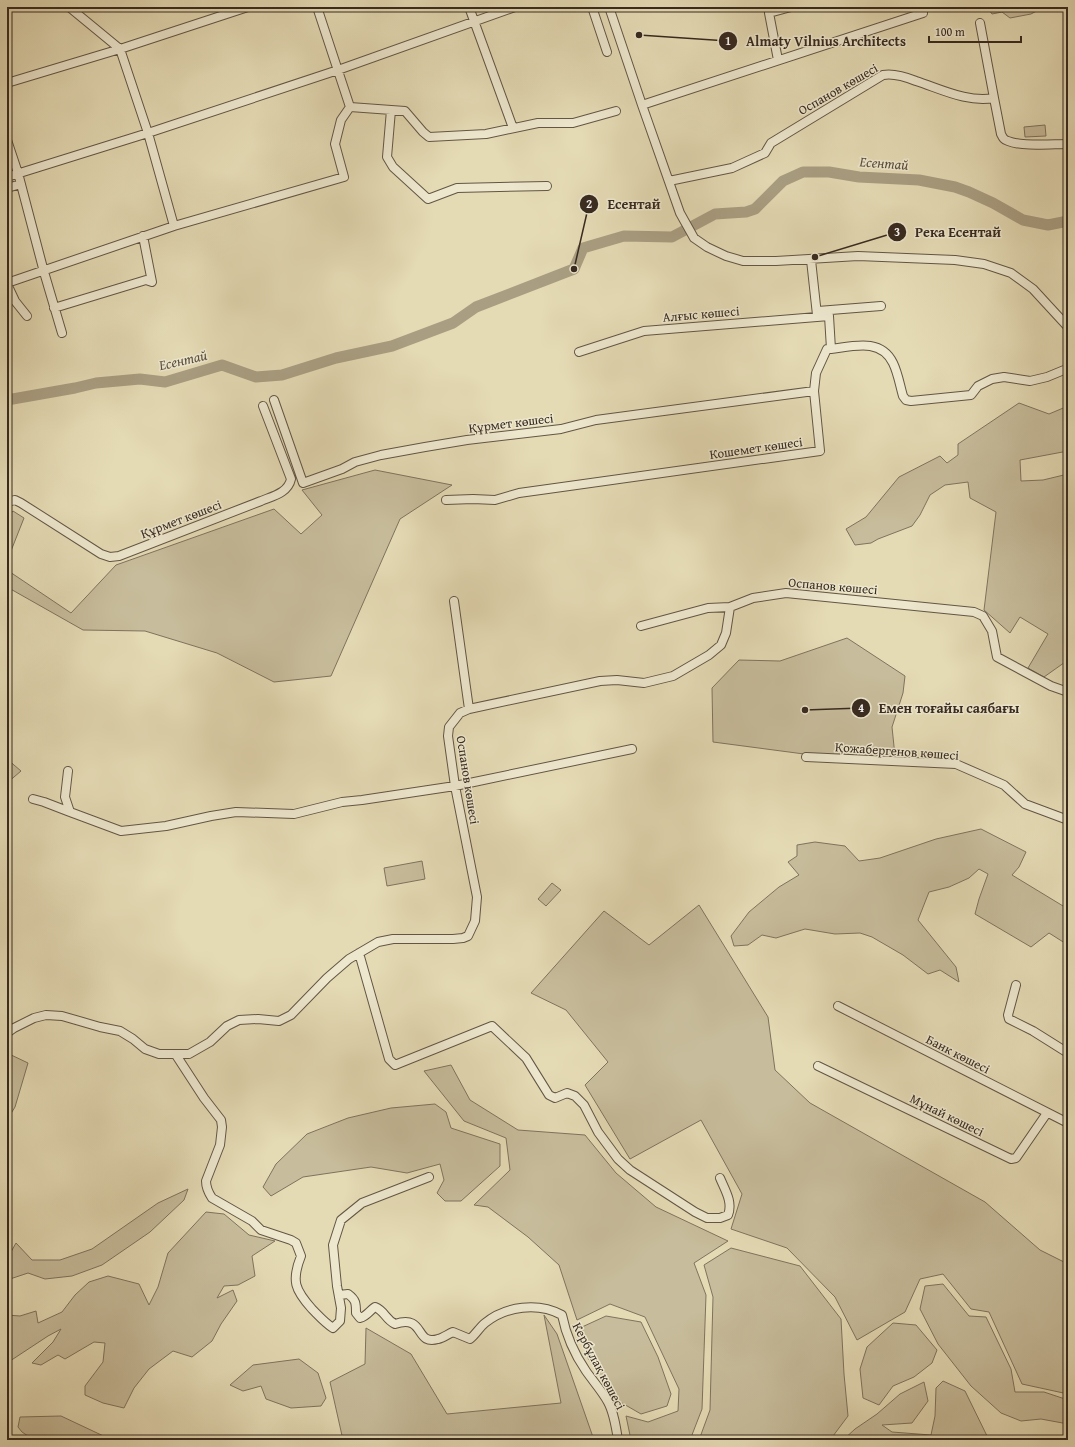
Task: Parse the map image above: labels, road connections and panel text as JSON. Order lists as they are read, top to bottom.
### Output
{
  "streets": {
    "street": [
      "Оспанов көшесі",
      "Алғыс көшесі",
      "Құрмет көшесі",
      "Кошемет көшесі",
      "Қожабергенов көшесі",
      "Банк көшесі",
      "Мұнай көшесі",
      "Кербұлақ көшесі"
    ]
  },
  "crossings": [
    ["Алғыс көшесі", "Кошемет көшесі"],
    ["Құрмет көшесі", "Кошемет көшесі"],
    ["Банк көшесі", "Мұнай көшесі"]
  ],
  "water": ["Есентай"],
  "places": [
    "Almaty Vilnius Architects",
    "Река Есентай",
    "Есентай",
    "Емен тоғайы саябағы"
  ],
  "scale_bar": "100 m"
}
